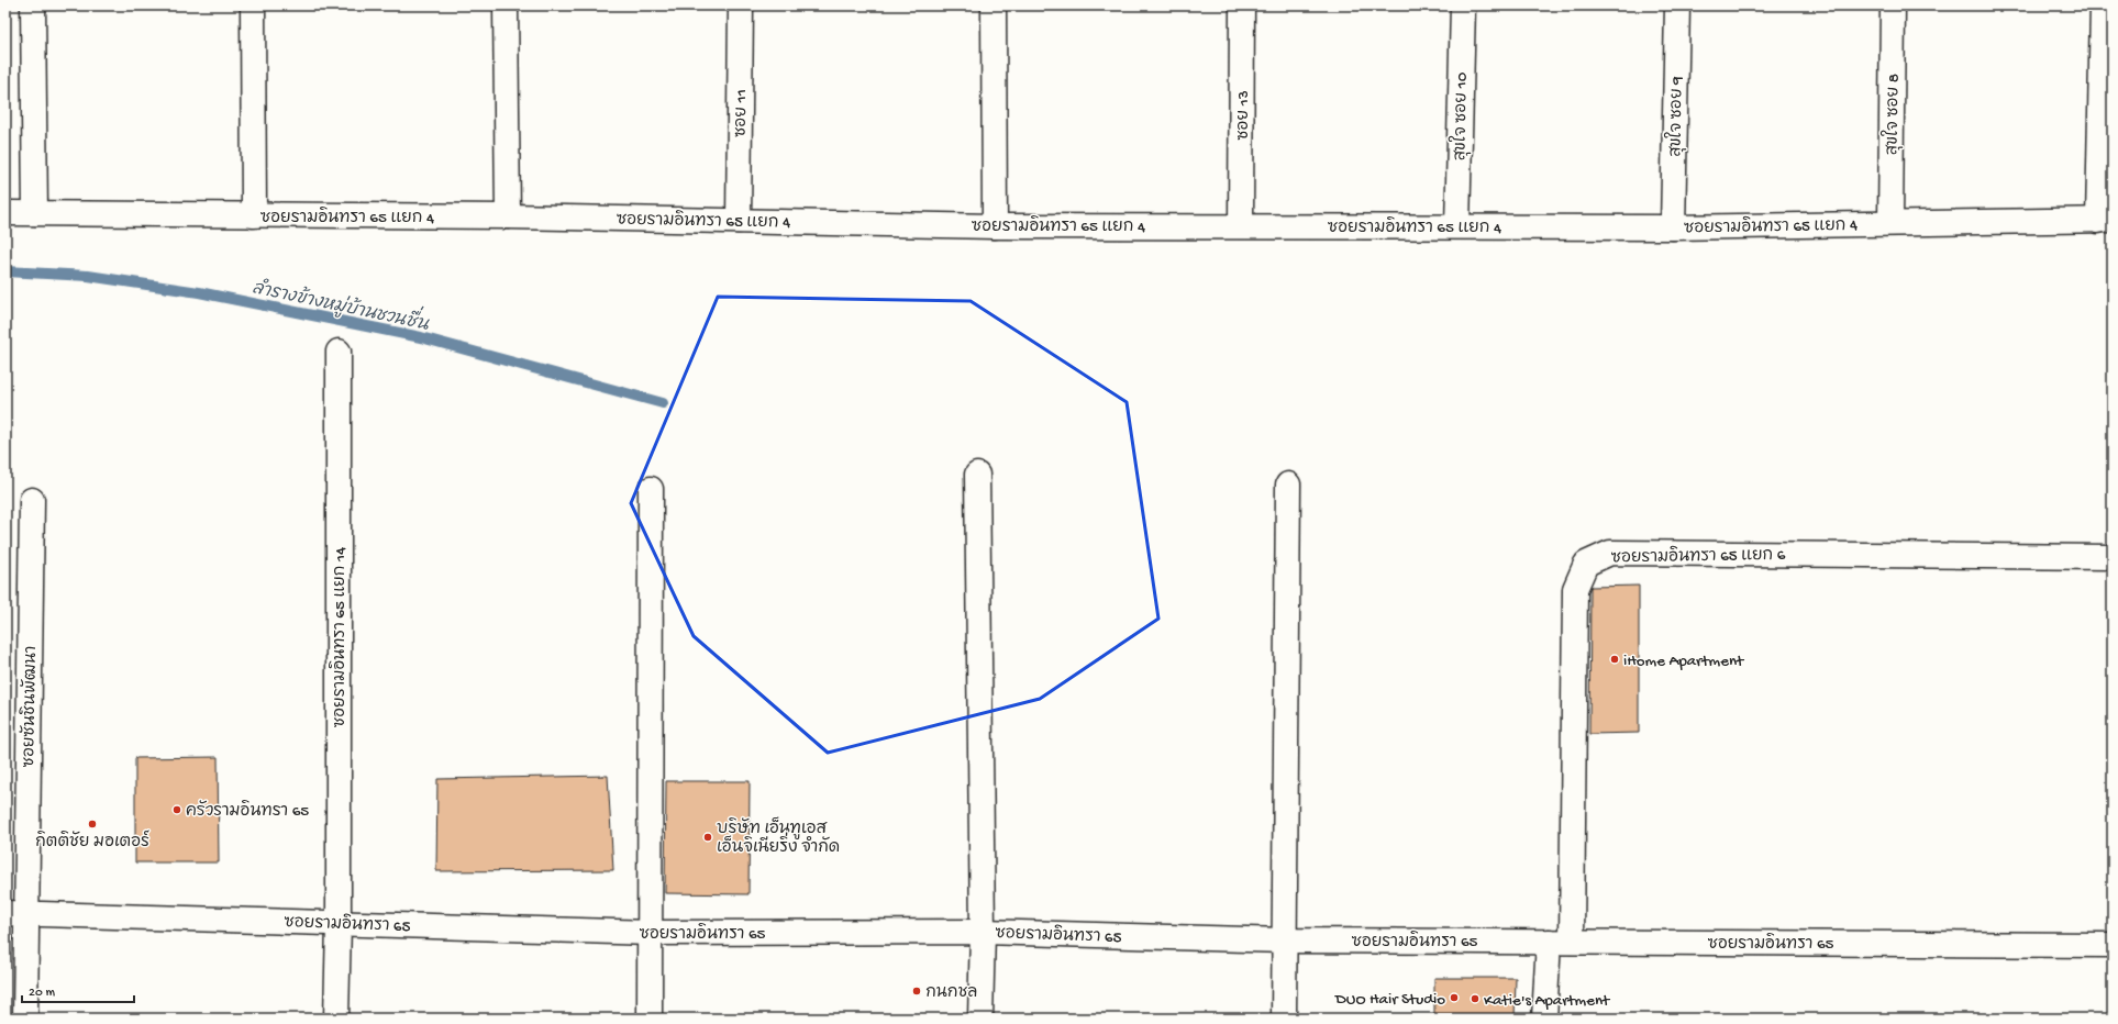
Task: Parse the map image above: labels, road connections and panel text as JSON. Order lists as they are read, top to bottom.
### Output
{
  "streets": {
    "street": [
      "ซอย 11",
      "สุขใจ ซอย 8",
      "ซอย 13",
      "สุขใจ ซอย 10",
      "สุขใจ ซอย 9",
      "ซอยรามอินทรา 65 แยก 4",
      "ซอยรามอินทรา 65 แยก 6",
      "ซอยรามอินทรา 65 แยก 14",
      "ซอยซันชินพัฒนา",
      "ซอยรามอินทรา 65"
    ]
  },
  "crossings": [
    ["ซอย 11", "ซอยรามอินทรา 65 แยก 4"],
    ["สุขใจ ซอย 8", "ซอยรามอินทรา 65 แยก 4"],
    ["ซอย 13", "ซอยรามอินทรา 65 แยก 4"],
    ["สุขใจ ซอย 10", "ซอยรามอินทรา 65 แยก 4"],
    ["สุขใจ ซอย 9", "ซอยรามอินทรา 65 แยก 4"],
    ["ซอยรามอินทรา 65 แยก 6", "ซอยรามอินทรา 65"],
    ["ซอยรามอินทรา 65 แยก 14", "ซอยรามอินทรา 65"],
    ["ซอยซันชินพัฒนา", "ซอยรามอินทรา 65"]
  ],
  "water": ["ลำรางข้างหมู่บ้านชวนชื่น"],
  "places": [
    "iHome Apartment",
    "ครัวรามอินทรา 65",
    "กิตติชัย มอเตอร์",
    "บริษัท เอ็นทูเอส เอ็นจิเนียริ่ง จำกัด",
    "กนกชล",
    "DUO Hair Studio",
    "Katie's Apartment"
  ],
  "scale_bar": "20 m"
}
